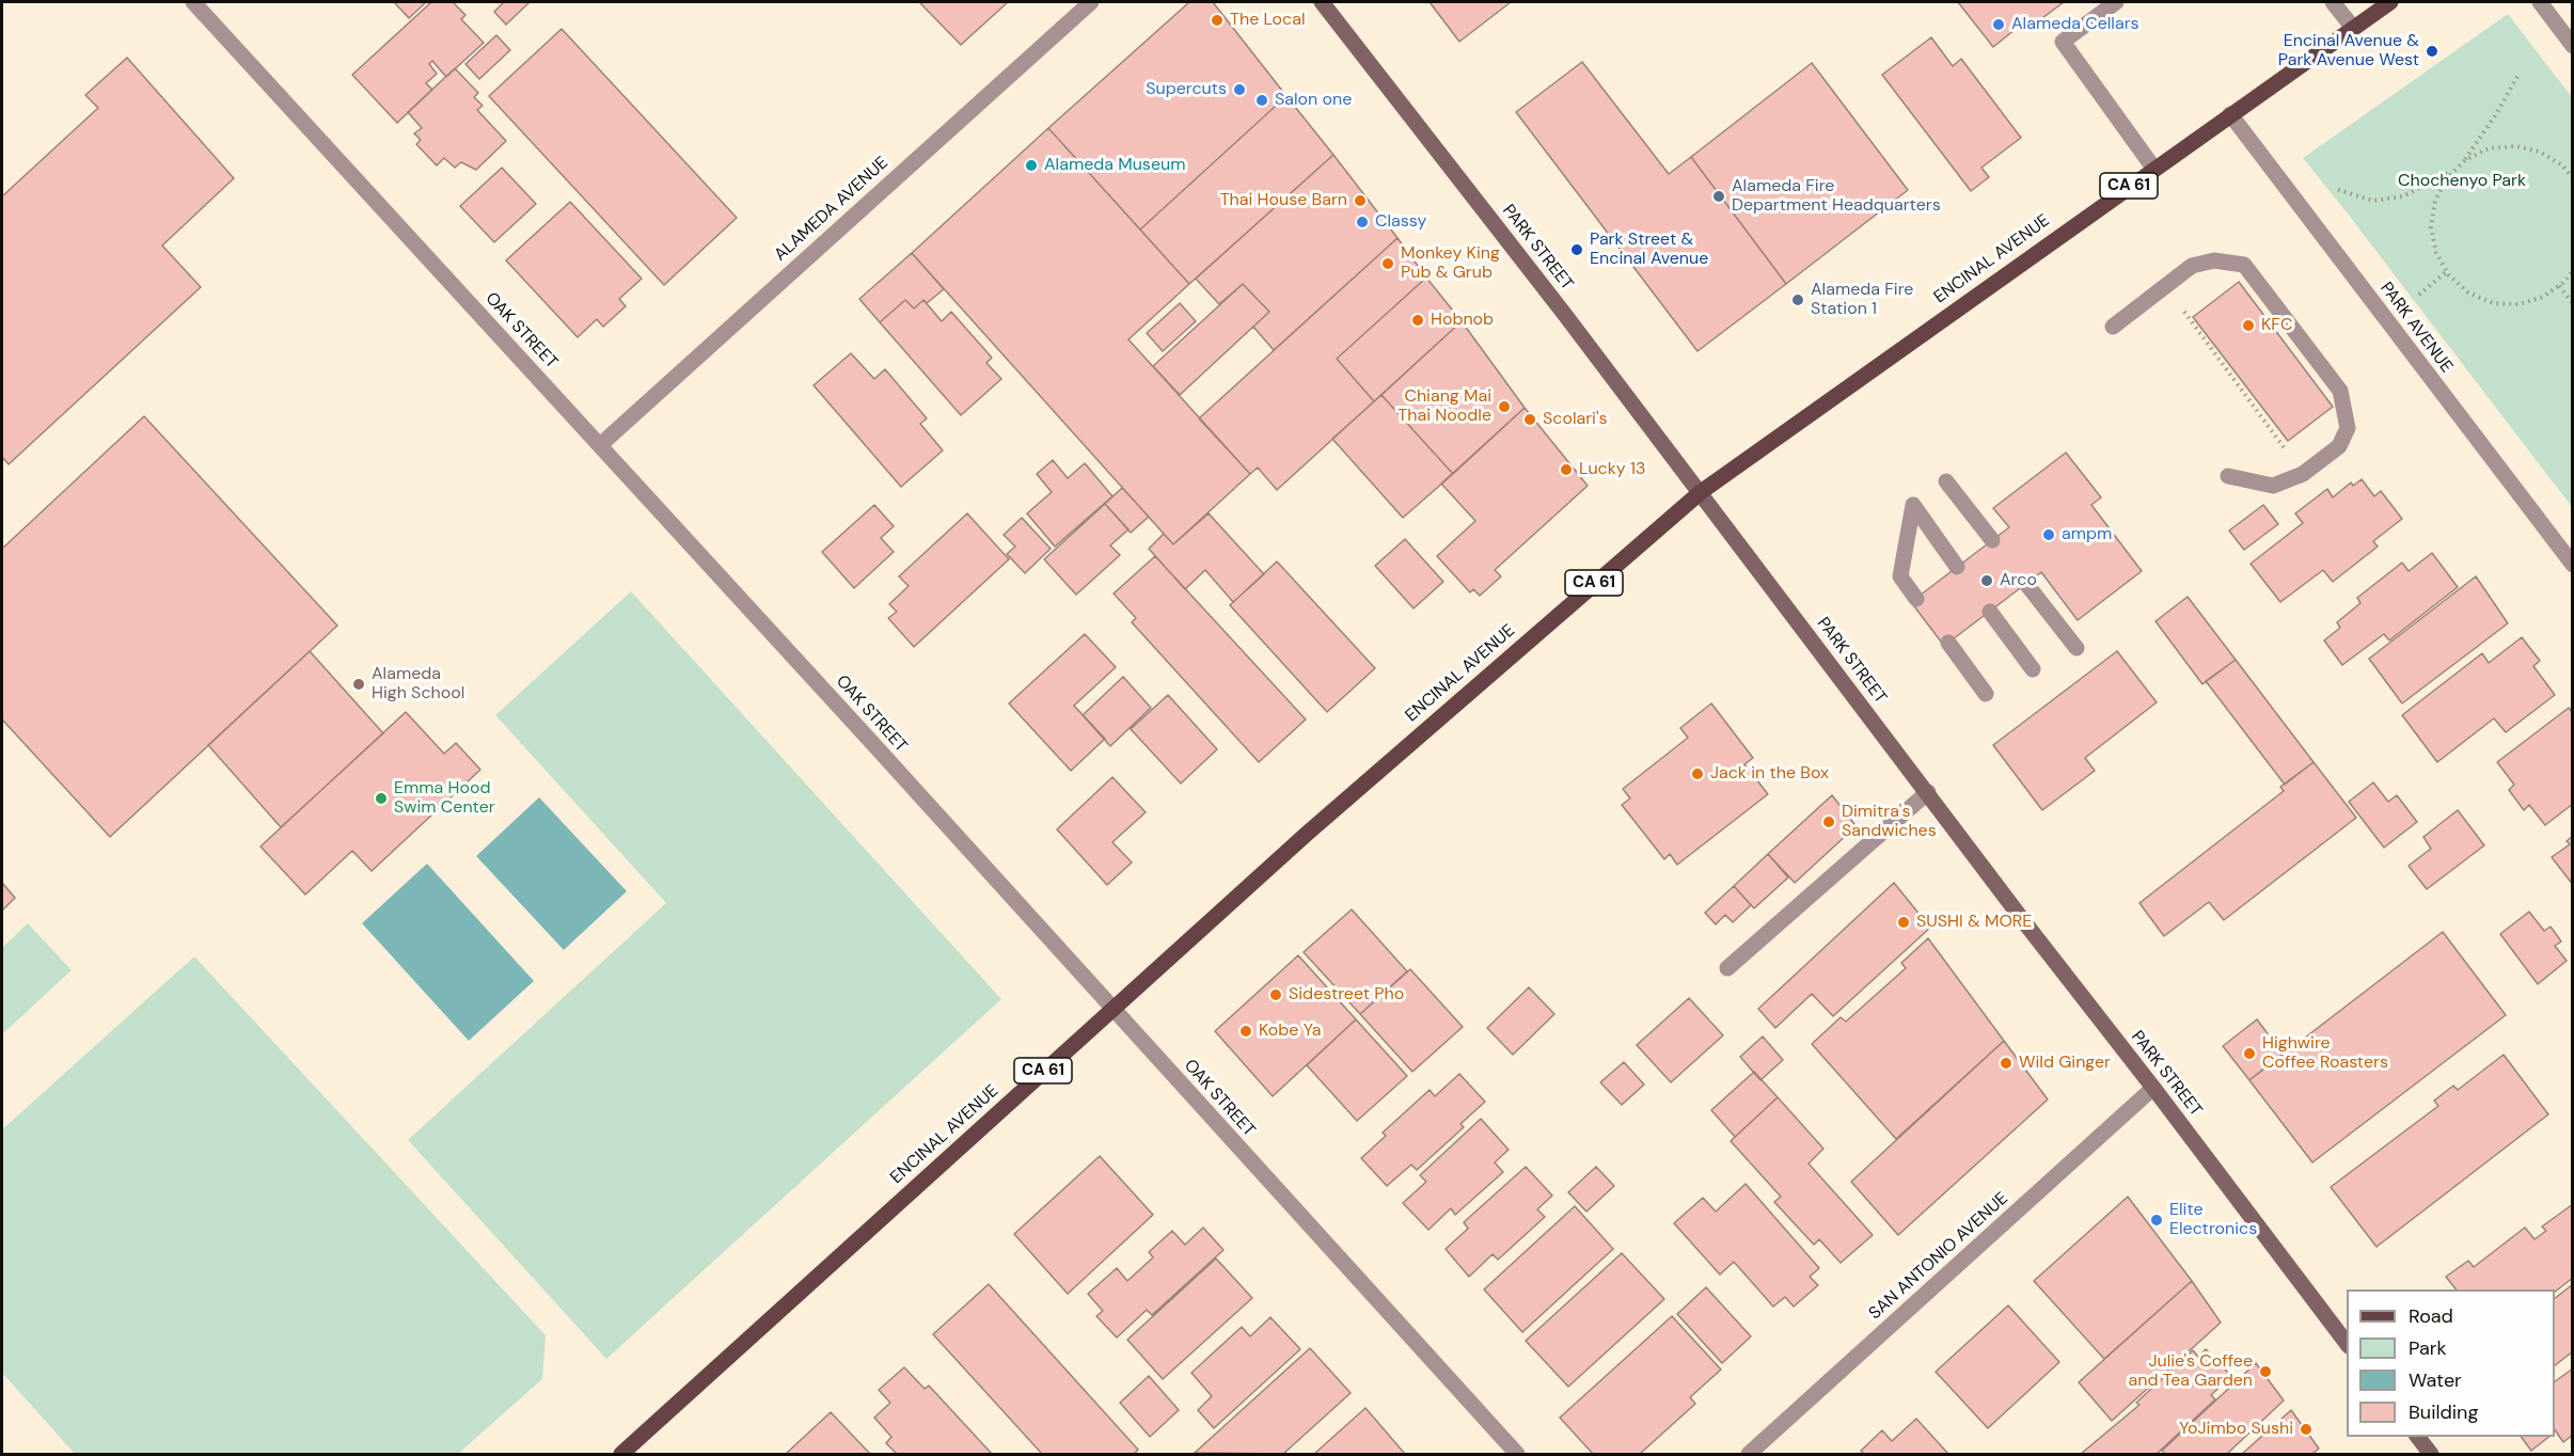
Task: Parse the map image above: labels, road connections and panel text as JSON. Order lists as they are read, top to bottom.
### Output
{
  "streets": {
    "main road": ["CA 61", "PARK STREET", "ENCINAL AVENUE"],
    "street": [
      "ALAMEDA AVENUE",
      "PARK AVENUE",
      "OAK STREET",
      "SAN ANTONIO AVENUE"
    ]
  },
  "crossings": [
    ["ALAMEDA AVENUE", "OAK STREET"],
    ["PARK STREET", "ENCINAL AVENUE"],
    ["PARK STREET", "SAN ANTONIO AVENUE"],
    ["ENCINAL AVENUE", "PARK AVENUE"],
    ["ENCINAL AVENUE", "OAK STREET"]
  ],
  "parks": ["Chochenyo Park"],
  "places": [
    "The Local",
    "Alameda Cellars",
    "Encinal Avenue & Park Avenue West",
    "Supercuts",
    "Salon one",
    "Alameda Museum",
    "Alameda Fire Department Headquarters",
    "Thai House Barn",
    "Classy",
    "Park Street & Encinal Avenue",
    "Monkey King Pub & Grub",
    "Alameda Fire Station 1",
    "Hobnob",
    "KFC",
    "Chiang Mai Thai Noodle",
    "Scolari's",
    "Lucky 13",
    "ampm",
    "Arco",
    "Alameda High School",
    "Jack in the Box",
    "Emma Hood Swim Center",
    "Dimitra's Sandwiches",
    "SUSHI & MORE",
    "Sidestreet Pho",
    "Kobe Ya",
    "Highwire Coffee Roasters",
    "Wild Ginger",
    "Elite Electronics",
    "Julie's Coffee and Tea Garden",
    "YoJimbo Sushi"
  ],
  "legend": [
    "Road",
    "Park",
    "Water",
    "Building"
  ]
}
